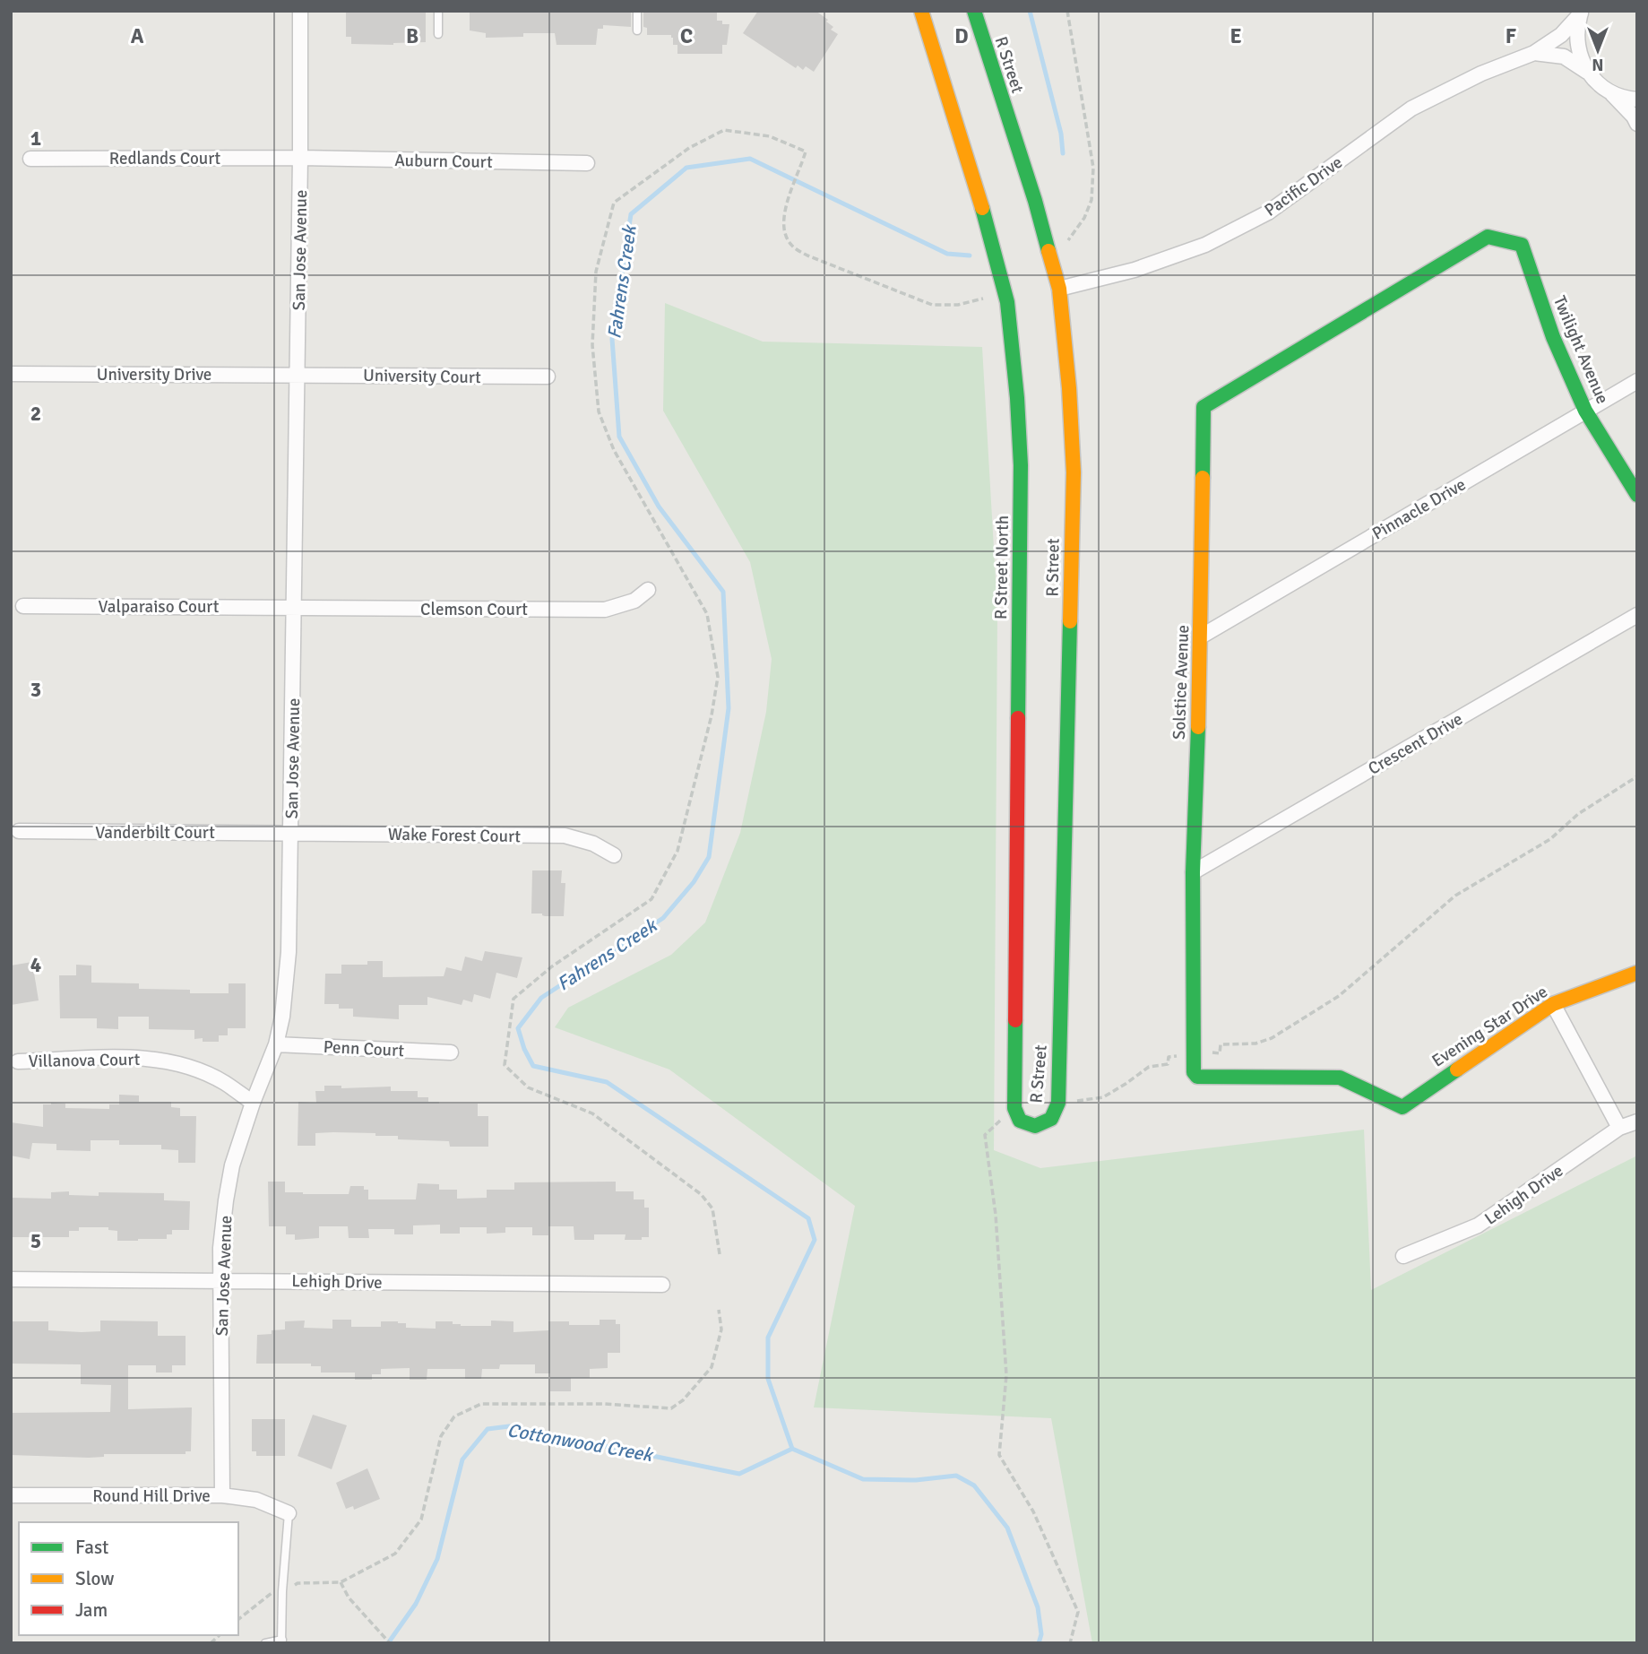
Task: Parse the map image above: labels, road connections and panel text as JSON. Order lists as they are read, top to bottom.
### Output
{
  "streets": {
    "street": [
      "R Street",
      "Redlands Court",
      "Auburn Court",
      "Pacific Drive",
      "San Jose Avenue",
      "Twilight Avenue",
      "University Drive",
      "University Court",
      "Pinnacle Drive",
      "R Street North",
      "Valparaiso Court",
      "Clemson Court",
      "Solstice Avenue",
      "Crescent Drive",
      "Vanderbilt Court",
      "Wake Forest Court",
      "Evening Star Drive",
      "Penn Court",
      "Villanova Court",
      "Lehigh Drive",
      "Round Hill Drive"
    ]
  },
  "crossings": [
    ["R Street", "Pacific Drive"],
    ["R Street", "R Street North"],
    ["Redlands Court", "Auburn Court"],
    ["Redlands Court", "San Jose Avenue"],
    ["Auburn Court", "San Jose Avenue"],
    ["San Jose Avenue", "University Drive"],
    ["San Jose Avenue", "University Court"],
    ["San Jose Avenue", "Valparaiso Court"],
    ["San Jose Avenue", "Clemson Court"],
    ["San Jose Avenue", "Vanderbilt Court"],
    ["San Jose Avenue", "Wake Forest Court"],
    ["San Jose Avenue", "Penn Court"],
    ["San Jose Avenue", "Villanova Court"],
    ["San Jose Avenue", "Lehigh Drive"],
    ["San Jose Avenue", "Round Hill Drive"],
    ["Twilight Avenue", "Pinnacle Drive"],
    ["Twilight Avenue", "Solstice Avenue"],
    ["University Drive", "University Court"],
    ["Pinnacle Drive", "Solstice Avenue"],
    ["Valparaiso Court", "Clemson Court"],
    ["Solstice Avenue", "Crescent Drive"],
    ["Solstice Avenue", "Evening Star Drive"],
    ["Vanderbilt Court", "Wake Forest Court"]
  ],
  "water": ["Fahrens Creek", "Cottonwood Creek"],
  "legend": ["Fast", "Slow", "Jam"],
  "north": "bottom",
  "grid": {
    "columns": [
      "A",
      "B",
      "C",
      "D",
      "E",
      "F"
    ],
    "rows": [
      "1",
      "2",
      "3",
      "4",
      "5"
    ]
  }
}
